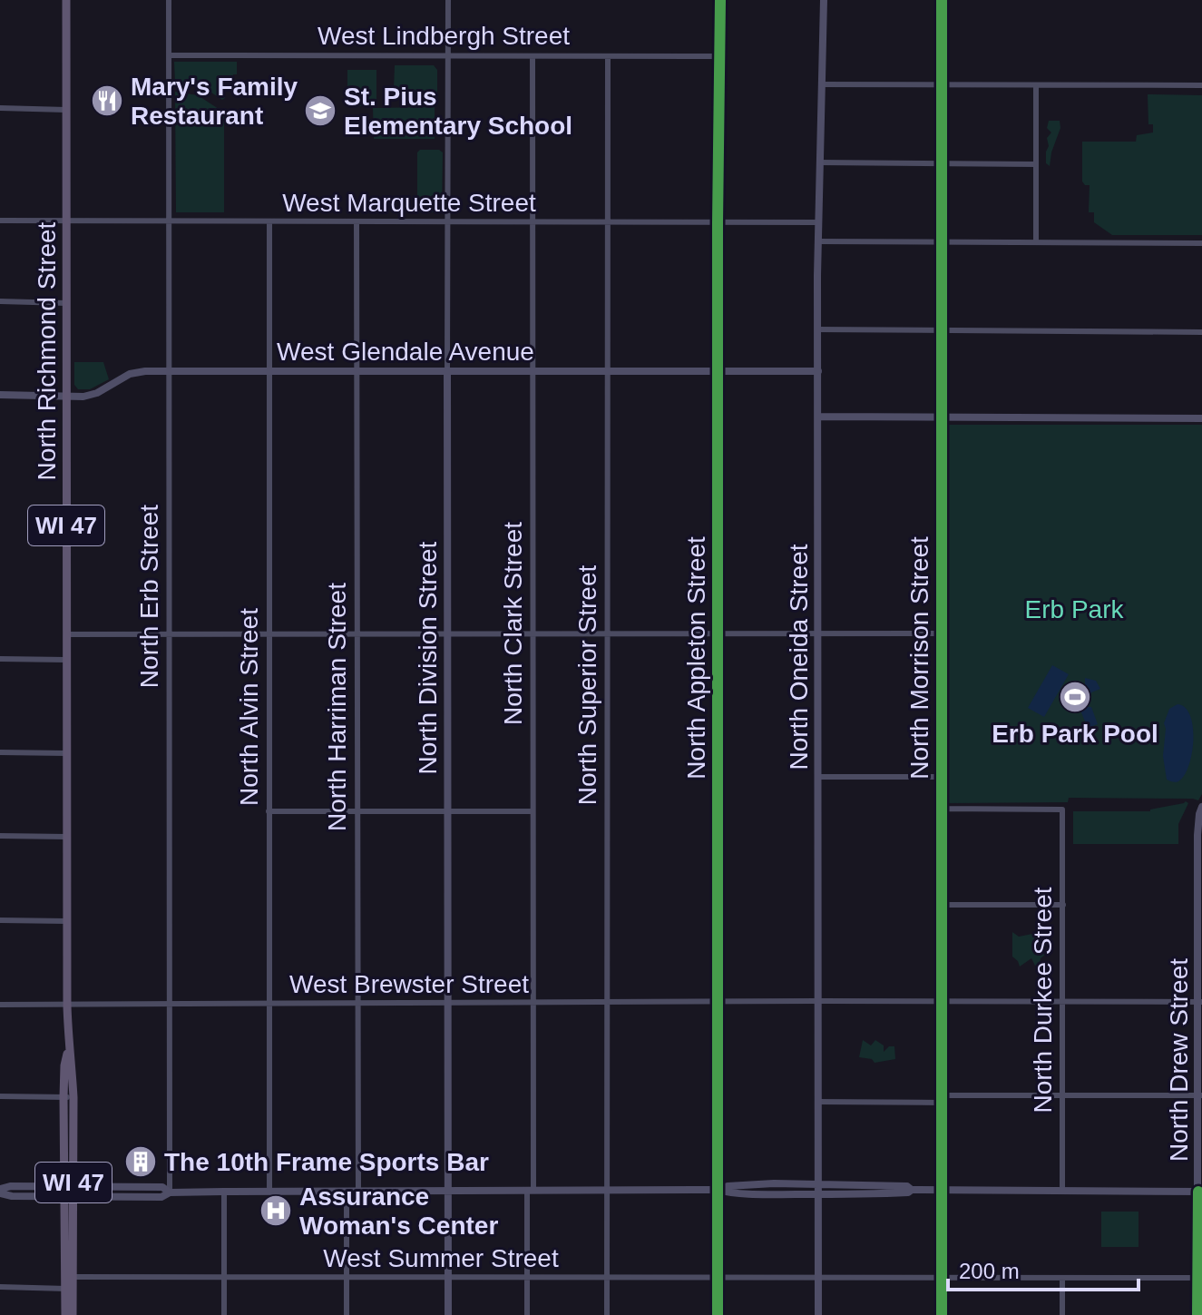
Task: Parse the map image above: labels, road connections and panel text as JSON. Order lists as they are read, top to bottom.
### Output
{
  "streets": {
    "main road": [
      "North Richmond Street",
      "West Glendale Avenue",
      "WI 47",
      "North Oneida Street",
      "North Division Street",
      "North Drew Street"
    ],
    "street": [
      "West Lindbergh Street",
      "West Marquette Street",
      "North Erb Street",
      "North Clark Street",
      "North Appleton Street",
      "North Morrison Street",
      "North Superior Street",
      "North Alvin Street",
      "North Harriman Street",
      "West Brewster Street",
      "North Durkee Street",
      "West Summer Street"
    ]
  },
  "crossings": [
    ["West Lindbergh Street", "North Erb Street"],
    ["West Lindbergh Street", "North Clark Street"],
    ["West Lindbergh Street", "North Division Street"],
    ["West Lindbergh Street", "North Appleton Street"],
    ["West Lindbergh Street", "North Superior Street"],
    ["West Marquette Street", "North Richmond Street"],
    ["West Marquette Street", "North Erb Street"],
    ["West Marquette Street", "North Clark Street"],
    ["West Marquette Street", "North Oneida Street"],
    ["West Marquette Street", "North Division Street"],
    ["West Marquette Street", "North Appleton Street"],
    ["West Marquette Street", "North Superior Street"],
    ["West Marquette Street", "North Alvin Street"],
    ["West Marquette Street", "North Harriman Street"],
    ["North Richmond Street", "West Glendale Avenue"],
    ["North Richmond Street", "West Brewster Street"],
    ["North Richmond Street", "West Summer Street"],
    ["West Glendale Avenue", "North Erb Street"],
    ["West Glendale Avenue", "North Clark Street"],
    ["West Glendale Avenue", "North Oneida Street"],
    ["West Glendale Avenue", "North Division Street"],
    ["West Glendale Avenue", "North Appleton Street"],
    ["West Glendale Avenue", "North Superior Street"],
    ["West Glendale Avenue", "North Alvin Street"],
    ["West Glendale Avenue", "North Harriman Street"],
    ["North Erb Street", "West Brewster Street"],
    ["North Clark Street", "West Brewster Street"],
    ["North Clark Street", "West Summer Street"],
    ["North Oneida Street", "West Brewster Street"],
    ["North Oneida Street", "West Summer Street"],
    ["North Division Street", "West Brewster Street"],
    ["North Division Street", "West Summer Street"],
    ["North Appleton Street", "West Brewster Street"],
    ["North Appleton Street", "West Summer Street"],
    ["North Morrison Street", "West Brewster Street"],
    ["North Morrison Street", "North Durkee Street"],
    ["North Morrison Street", "West Summer Street"],
    ["North Superior Street", "West Brewster Street"],
    ["North Superior Street", "West Summer Street"],
    ["North Alvin Street", "West Brewster Street"],
    ["North Harriman Street", "West Brewster Street"],
    ["West Brewster Street", "North Durkee Street"],
    ["West Brewster Street", "North Drew Street"],
    ["North Drew Street", "West Summer Street"]
  ],
  "parks": ["Erb Park"],
  "places": {
    "restaurant": ["Mary's Family Restaurant"],
    "school or university": ["St. Pius Elementary School"],
    "sports": ["Erb Park Pool"],
    "building": ["The 10th Frame Sports Bar"],
    "hospital": ["Assurance Woman's Center"]
  },
  "scale_bar": "200 m"
}
